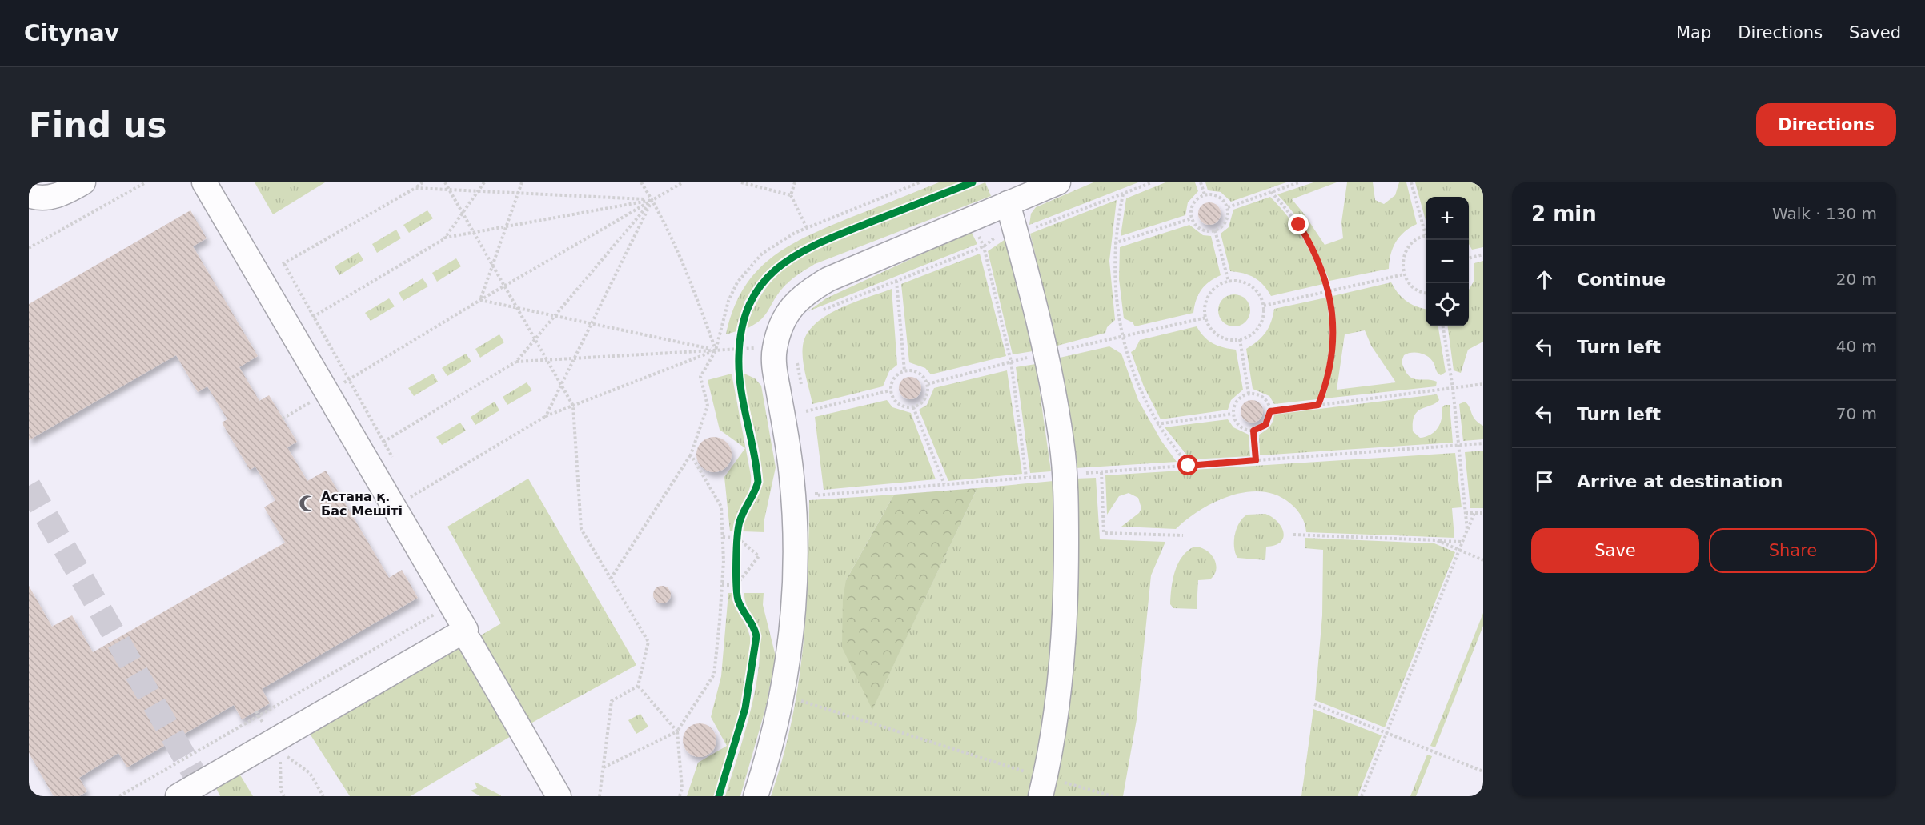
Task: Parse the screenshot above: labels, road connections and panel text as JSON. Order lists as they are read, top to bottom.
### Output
{
  "places": {
    "mosque": ["Астана қ. Бас Мешіті"]
  },
  "page": {
    "header": "Citynav",
    "nav": ["Map", "Directions", "Saved"],
    "buttons": [
      "Directions",
      ["Save", "Share"]
    ],
    "title": "Find us",
    "heading": ["2 min", "Walk · 130 m"],
    "map_buttons": ["+", "−"],
    "list": [
      ["Continue", "20 m"],
      ["Turn left", "40 m"],
      ["Turn left", "70 m"],
      "Arrive at destination"
    ]
  }
}
